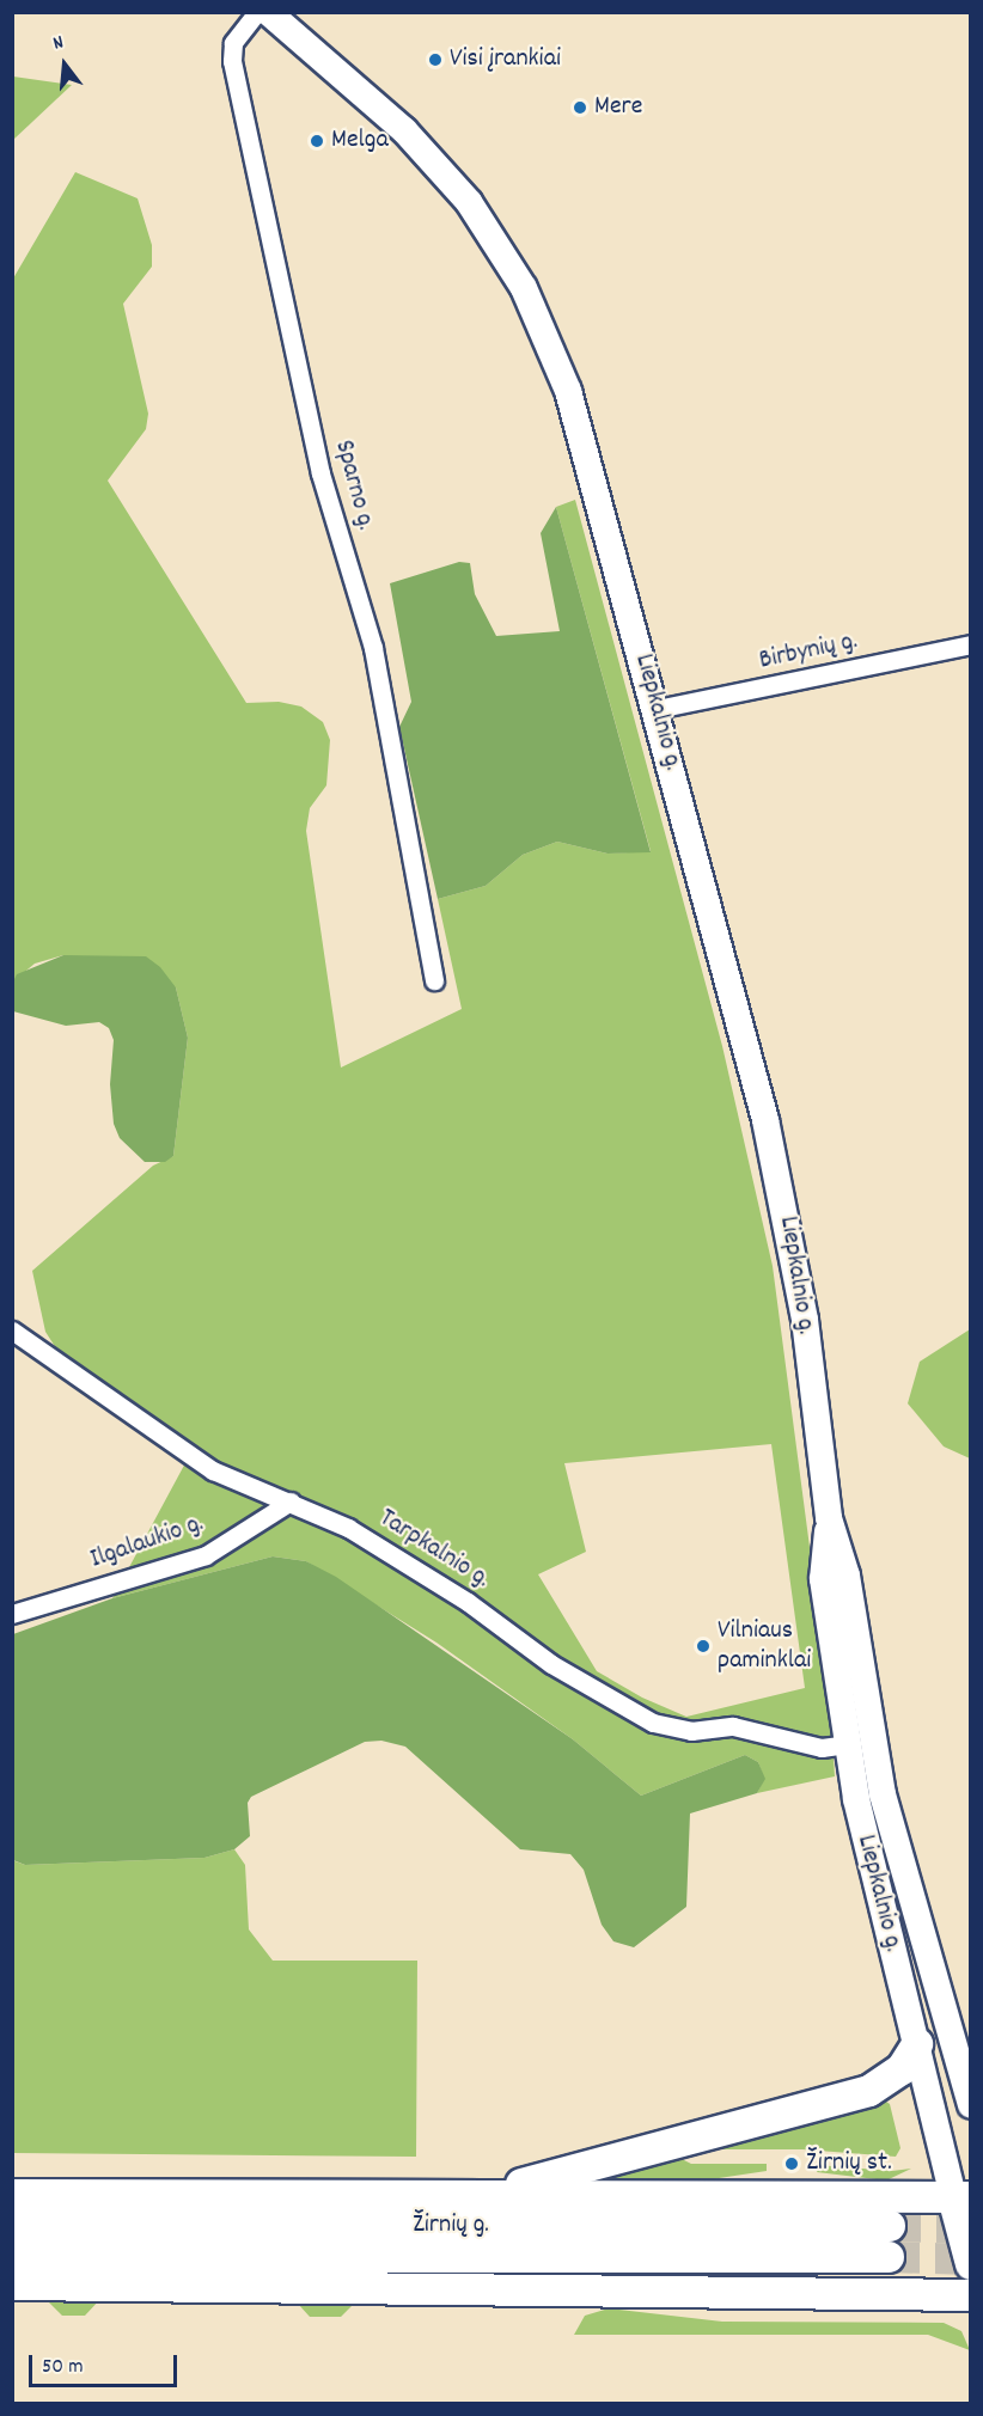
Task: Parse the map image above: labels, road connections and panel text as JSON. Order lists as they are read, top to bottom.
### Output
{
  "streets": {
    "highway": ["Liepkalnio g.", "Žirnių g."],
    "street": [
      "Sparno g.",
      "Birbynių g.",
      "Ilgalaukio g.",
      "Tarpkalnio g."
    ]
  },
  "crossings": [
    ["Birbynių g.", "Liepkalnio g."],
    ["Liepkalnio g.", "Tarpkalnio g."],
    ["Ilgalaukio g.", "Tarpkalnio g."]
  ],
  "places": [
    "Visi įrankiai",
    "Mere",
    "Melga",
    "Vilniaus paminklai",
    "Žirnių st."
  ],
  "scale_bar": "50 m",
  "north": "top"
}
